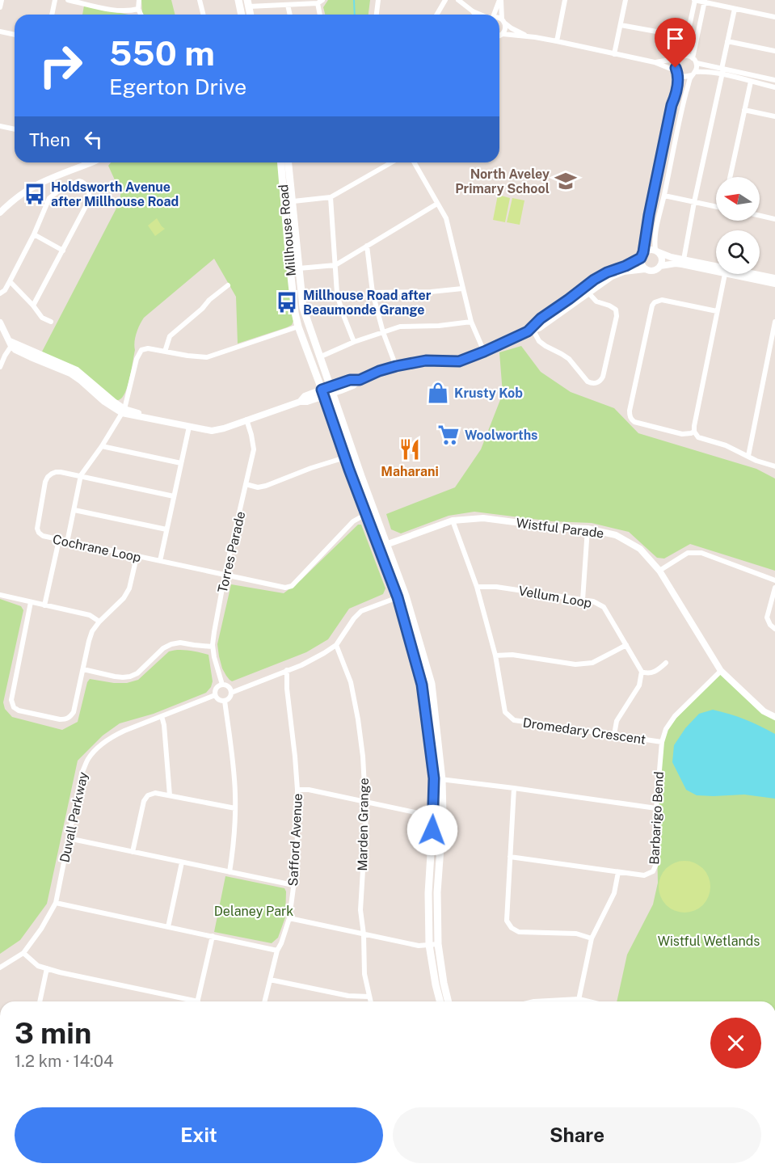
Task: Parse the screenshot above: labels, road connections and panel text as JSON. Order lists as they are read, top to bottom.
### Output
{
  "streets": {
    "main road": ["Millhouse Road"],
    "street": [
      "Wistful Parade",
      "Cochrane Loop",
      "Torres Parade",
      "Vellum Loop",
      "Dromedary Crescent",
      "Duvall Parkway",
      "Barbarigo Bend",
      "Marden Grange",
      "Safford Avenue"
    ]
  },
  "crossings": [
    ["Millhouse Road", "Wistful Parade"],
    ["Millhouse Road", "Cochrane Loop"],
    ["Wistful Parade", "Dromedary Crescent"],
    ["Wistful Parade", "Barbarigo Bend"],
    ["Cochrane Loop", "Torres Parade"],
    ["Torres Parade", "Duvall Parkway"],
    ["Vellum Loop", "Dromedary Crescent"],
    ["Dromedary Crescent", "Barbarigo Bend"]
  ],
  "parks": ["Delaney Park", "Wistful Wetlands"],
  "places": {
    "school or university": ["North Aveley Primary School"],
    "bus stop": ["Holdsworth Avenue after Millhouse Road", "Millhouse Road after Beaumonde Grange"],
    "shop": ["Krusty Kob"],
    "supermarket": ["Woolworths"],
    "restaurant": ["Maharani"]
  },
  "north": "left",
  "page": {
    "turn": ["550 m", "Egerton Drive"],
    "then": "Then",
    "heading": ["3 min", "1.2 km · 14:04"],
    "buttons": ["Exit", "Share"]
  }
}
